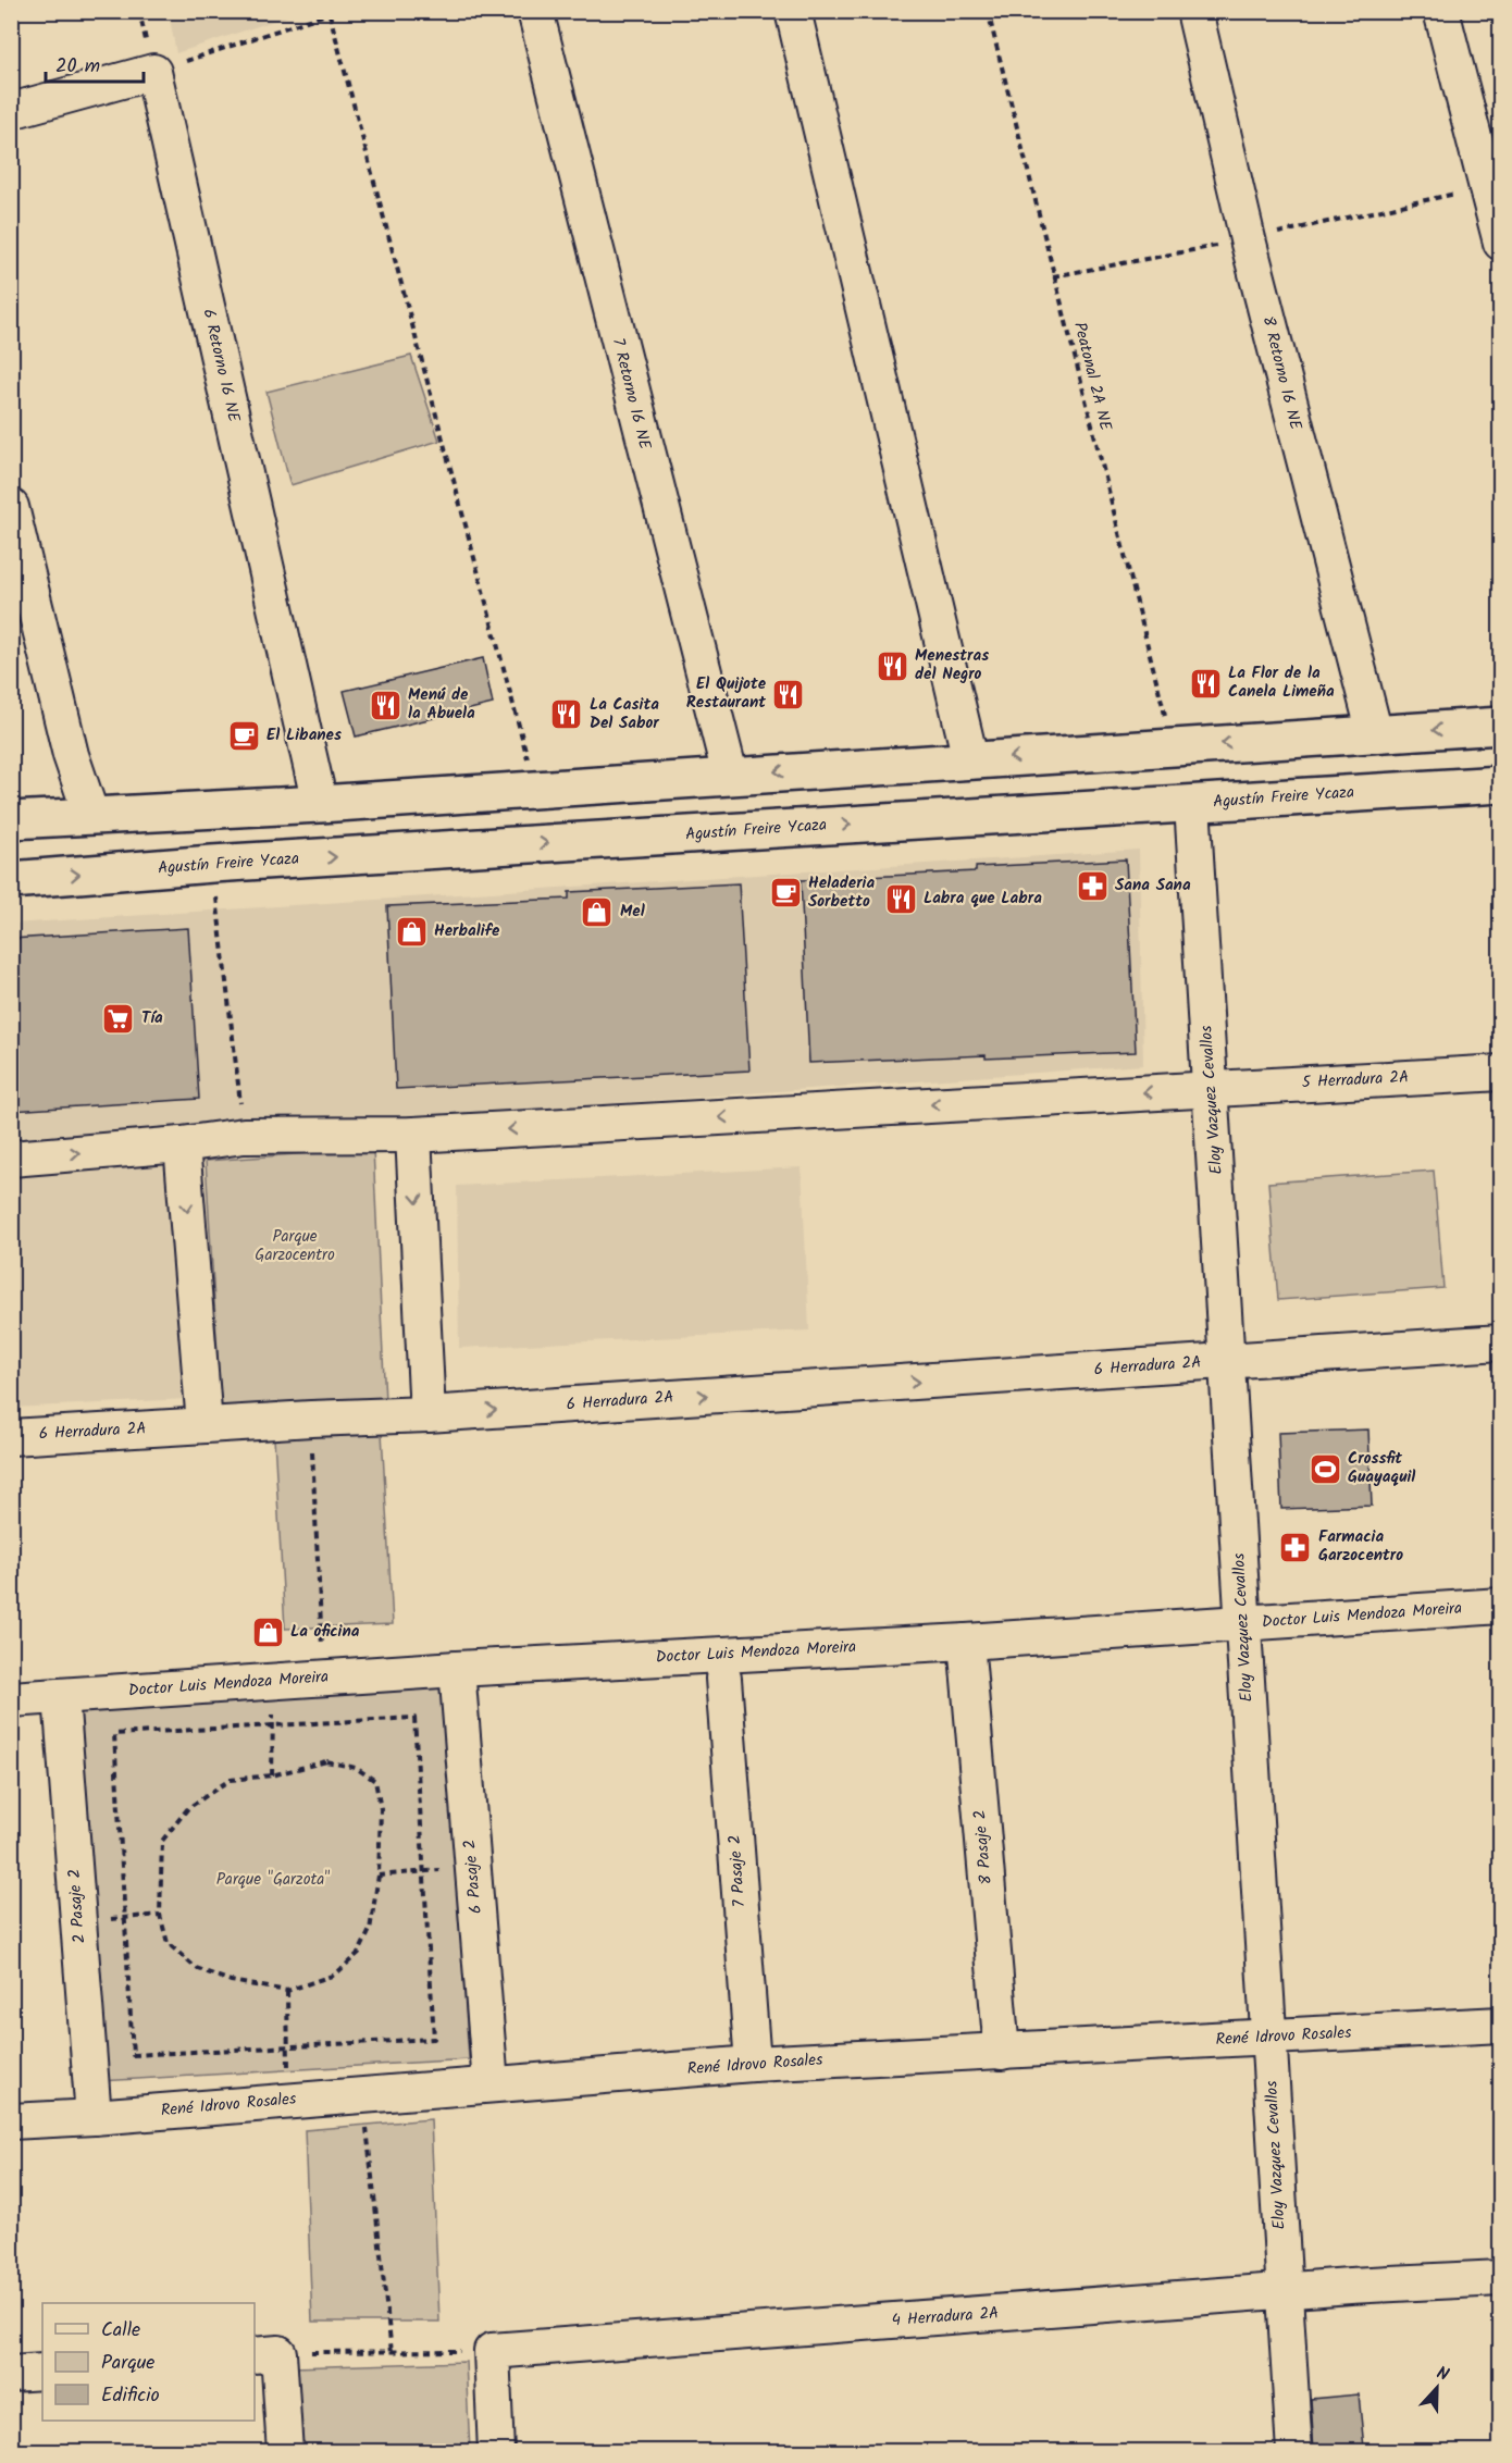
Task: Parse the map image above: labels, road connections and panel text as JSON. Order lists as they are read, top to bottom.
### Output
{
  "streets": {
    "main road": ["Agustín Freire Ycaza"],
    "street": [
      "6 Retorno 16 NE",
      "8 Retorno 16 NE",
      "7 Retorno 16 NE",
      "5 Herradura 2A",
      "Eloy Vazquez Cevallos",
      "6 Herradura 2A",
      "Doctor Luis Mendoza Moreira",
      "8 Pasaje 2",
      "7 Pasaje 2",
      "6 Pasaje 2",
      "2 Pasaje 2",
      "René Idrovo Rosales",
      "4 Herradura 2A"
    ],
    "path": ["Peatonal 2A NE"]
  },
  "crossings": [
    ["Agustín Freire Ycaza", "Eloy Vazquez Cevallos"],
    ["5 Herradura 2A", "Eloy Vazquez Cevallos"],
    ["Eloy Vazquez Cevallos", "6 Herradura 2A"],
    ["Eloy Vazquez Cevallos", "Doctor Luis Mendoza Moreira"],
    ["Eloy Vazquez Cevallos", "René Idrovo Rosales"],
    ["Eloy Vazquez Cevallos", "4 Herradura 2A"],
    ["Doctor Luis Mendoza Moreira", "8 Pasaje 2"],
    ["Doctor Luis Mendoza Moreira", "6 Pasaje 2"],
    ["Doctor Luis Mendoza Moreira", "2 Pasaje 2"],
    ["8 Pasaje 2", "René Idrovo Rosales"],
    ["7 Pasaje 2", "René Idrovo Rosales"],
    ["6 Pasaje 2", "René Idrovo Rosales"],
    ["2 Pasaje 2", "René Idrovo Rosales"]
  ],
  "parks": ["Parque Garzocentro", "Parque \"Garzota\""],
  "places": {
    "restaurant": [
      "Menestras del Negro",
      "La Flor de la Canela Limeña",
      "El Quijote Restaurant",
      "Menú de la Abuela",
      "La Casita Del Sabor",
      "Labra que Labra"
    ],
    "cafe": ["El Libanes", "Heladeria Sorbetto"],
    "pharmacy": ["Sana Sana", "Farmacia Garzocentro"],
    "shop": ["Mel", "Herbalife", "La oficina"],
    "supermarket": ["Tía"],
    "sports": ["Crossfit Guayaquil"]
  },
  "legend": ["Calle", "Parque", "Edificio"],
  "scale_bar": "20 m",
  "north": "top"
}
